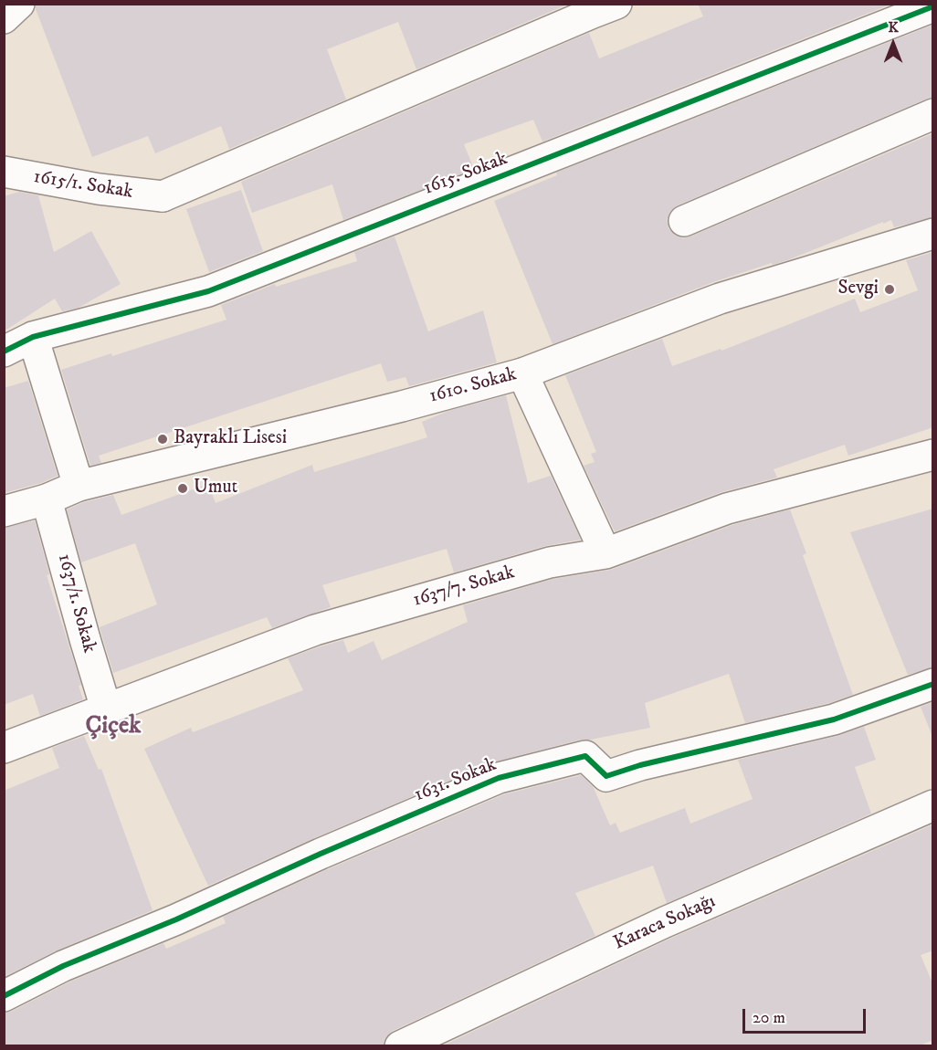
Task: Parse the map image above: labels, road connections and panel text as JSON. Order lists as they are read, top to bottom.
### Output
{
  "streets": {
    "street": [
      "1615. Sokak",
      "1615/1. Sokak",
      "1610. Sokak",
      "1637/7. Sokak",
      "1637/1. Sokak",
      "1631. Sokak",
      "Karaca Sokağı"
    ]
  },
  "crossings": [
    ["1610. Sokak", "1637/1. Sokak"],
    ["1637/7. Sokak", "1637/1. Sokak"]
  ],
  "districts": ["Çiçek"],
  "places": ["Sevgi", "Bayraklı Lisesi", "Umut"],
  "scale_bar": "20 m",
  "north": "top"
}
